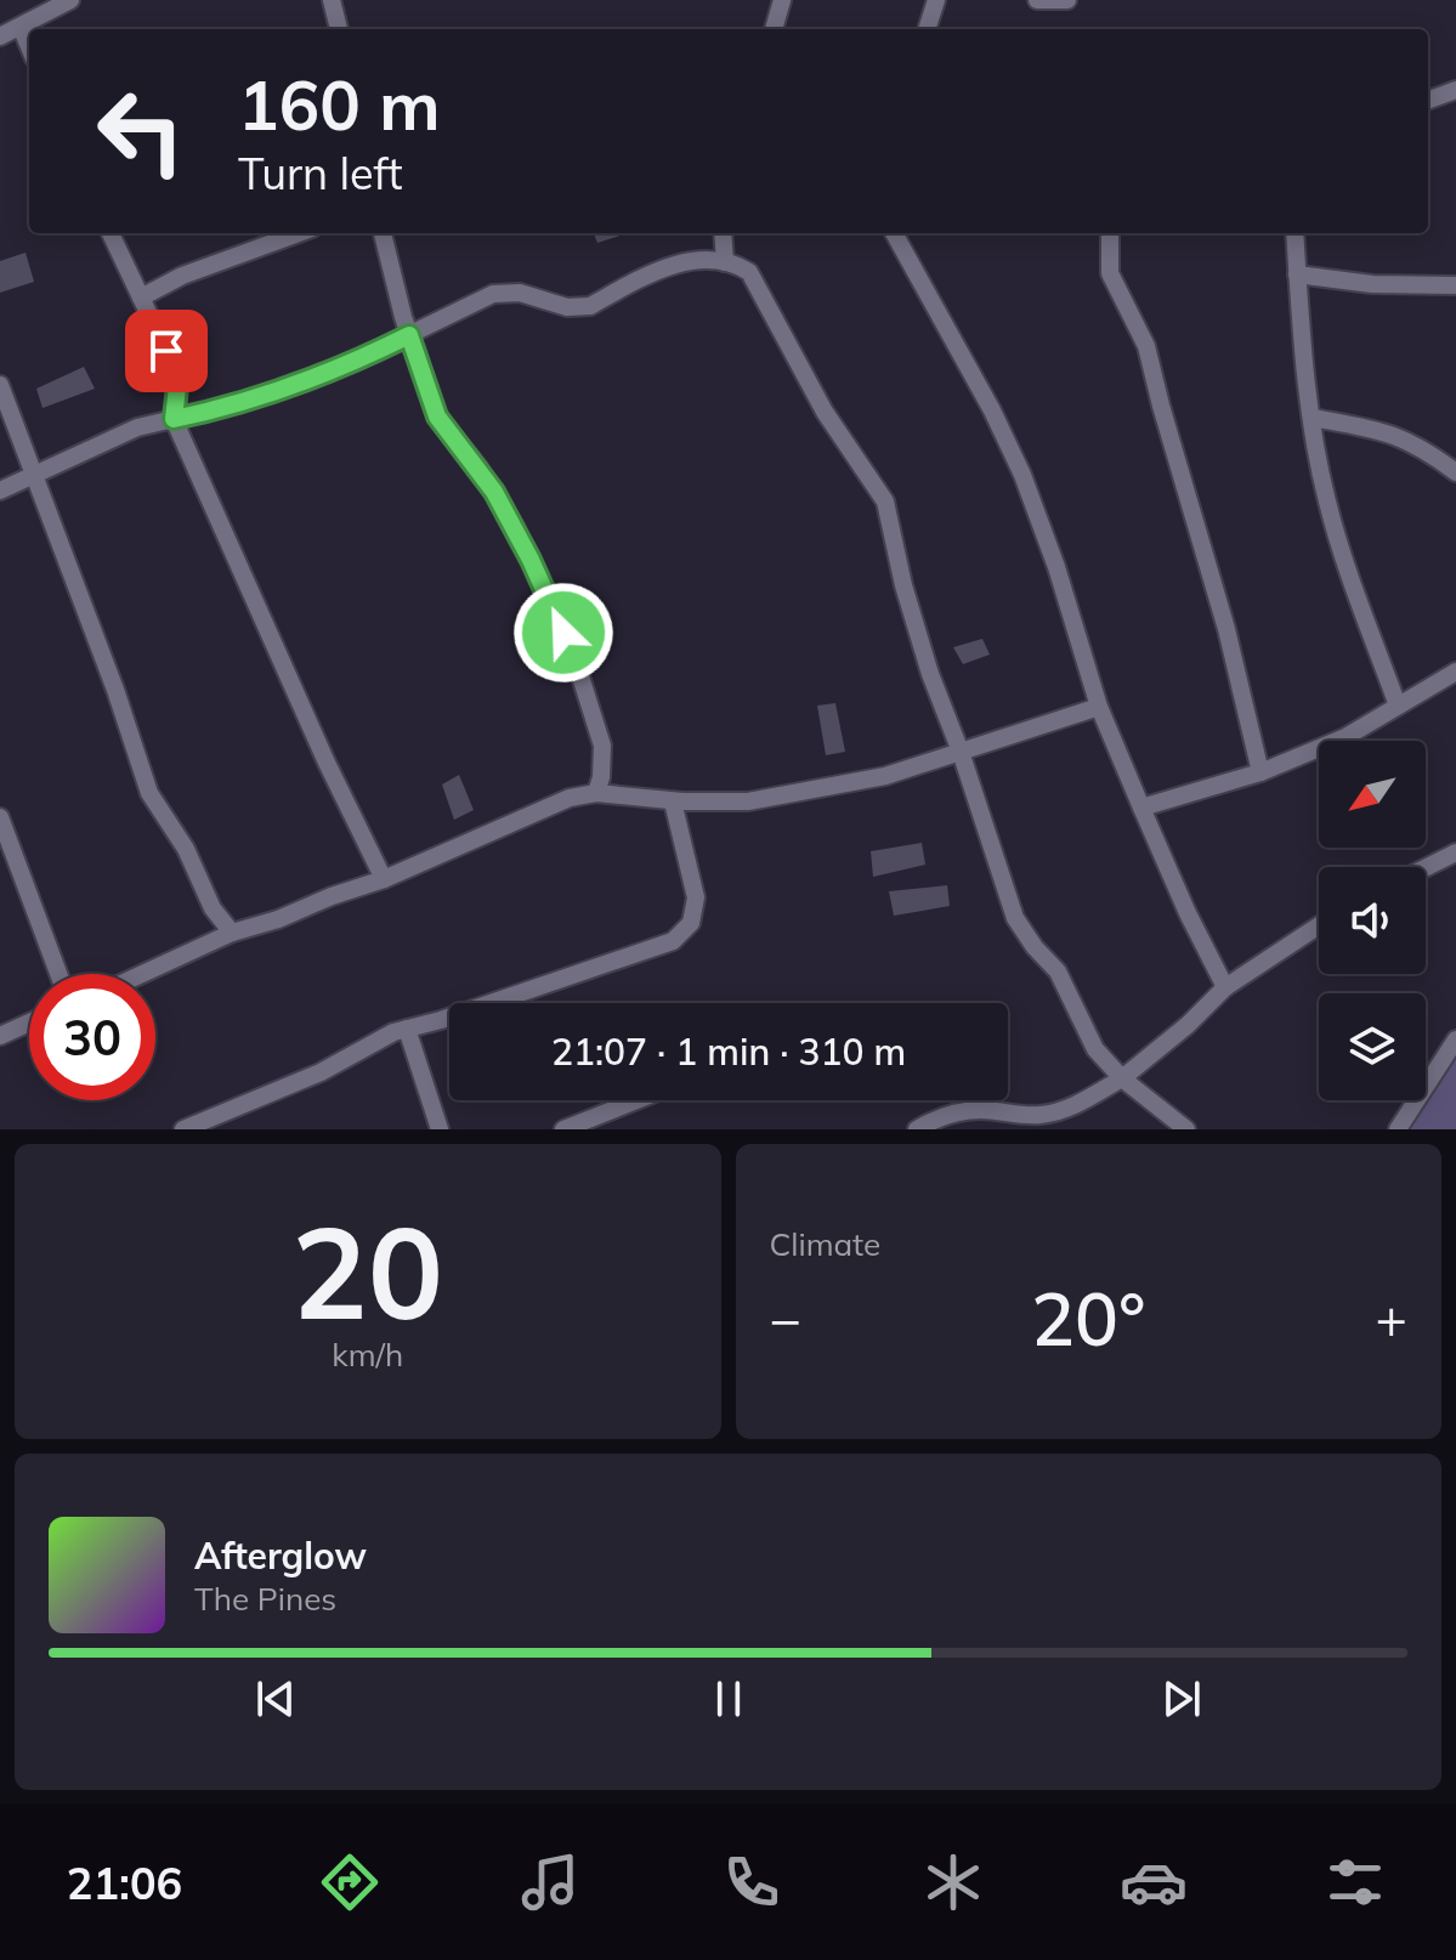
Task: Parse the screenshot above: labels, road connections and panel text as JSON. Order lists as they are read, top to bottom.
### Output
{
  "north": "bottom left",
  "page": {
    "turn": ["160 m", "Turn left"],
    "limit": "30",
    "trip": "21:07 · 1 min · 310 m",
    "tile": [
      ["20", "km/h"],
      "Climate"
    ],
    "heat": ["−", "20°", "+"],
    "song": ["Afterglow", "The Pines"],
    "tabs": "21:06"
  }
}
